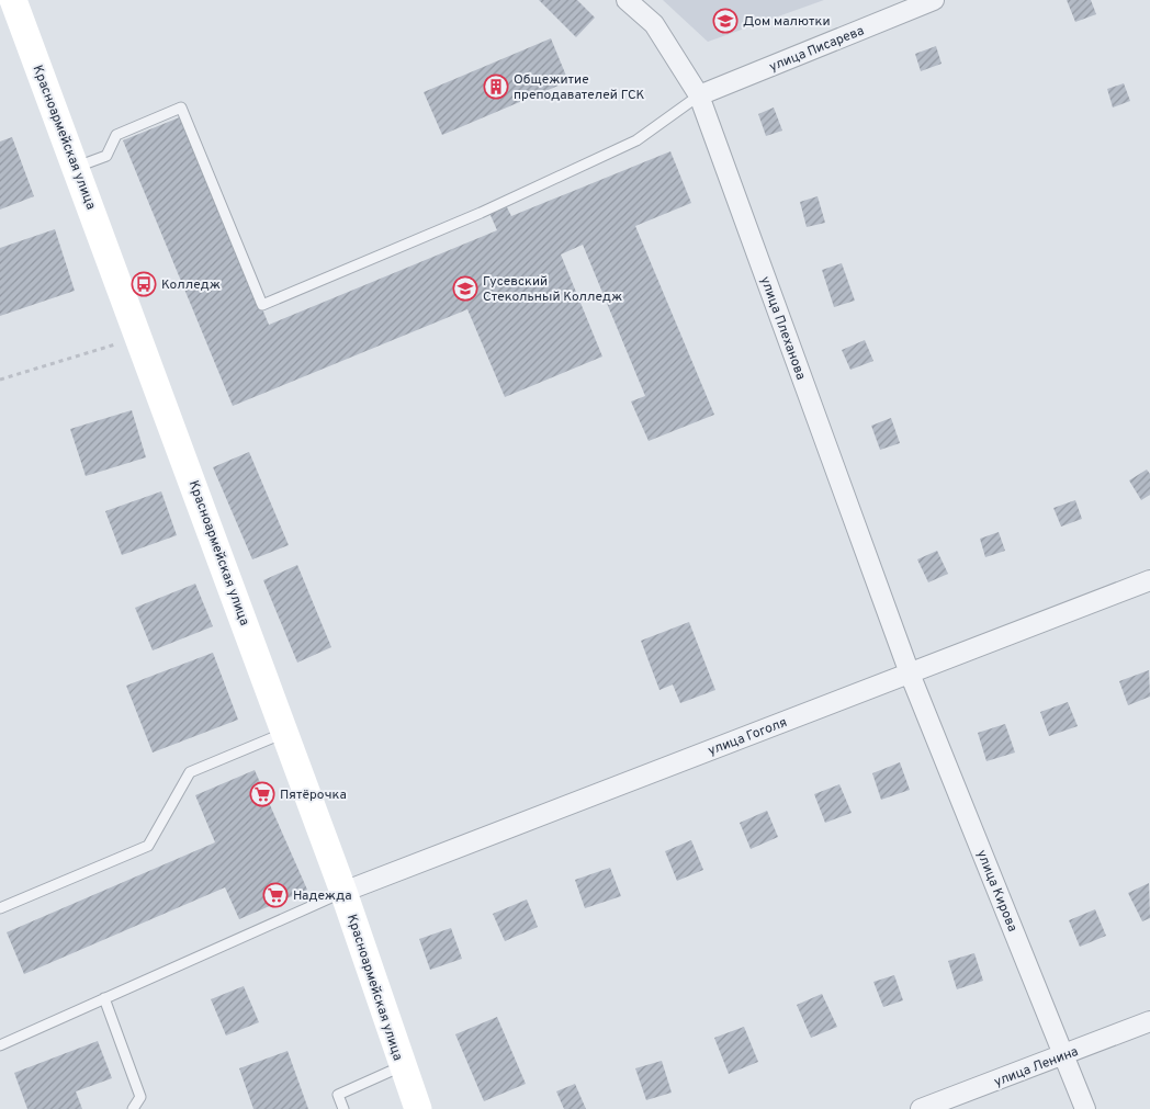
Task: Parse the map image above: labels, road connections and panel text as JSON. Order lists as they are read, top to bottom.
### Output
{
  "streets": {
    "street": [
      "улица Писарева",
      "Красноармейская улица",
      "улица Плеханова",
      "улица Гоголя",
      "улица Кирова",
      "улица Ленина"
    ]
  },
  "crossings": [
    ["улица Писарева", "улица Плеханова"],
    ["Красноармейская улица", "улица Гоголя"],
    ["улица Плеханова", "улица Гоголя"],
    ["улица Плеханова", "улица Кирова"],
    ["улица Гоголя", "улица Кирова"],
    ["улица Кирова", "улица Ленина"]
  ],
  "places": {
    "school or university": ["Дом малютки", "Гусевский Стекольный Колледж"],
    "building": ["Общежитие преподавателей ГСК"],
    "bus stop": ["Колледж"],
    "supermarket": ["Пятёрочка", "Надежда"]
  }
}
